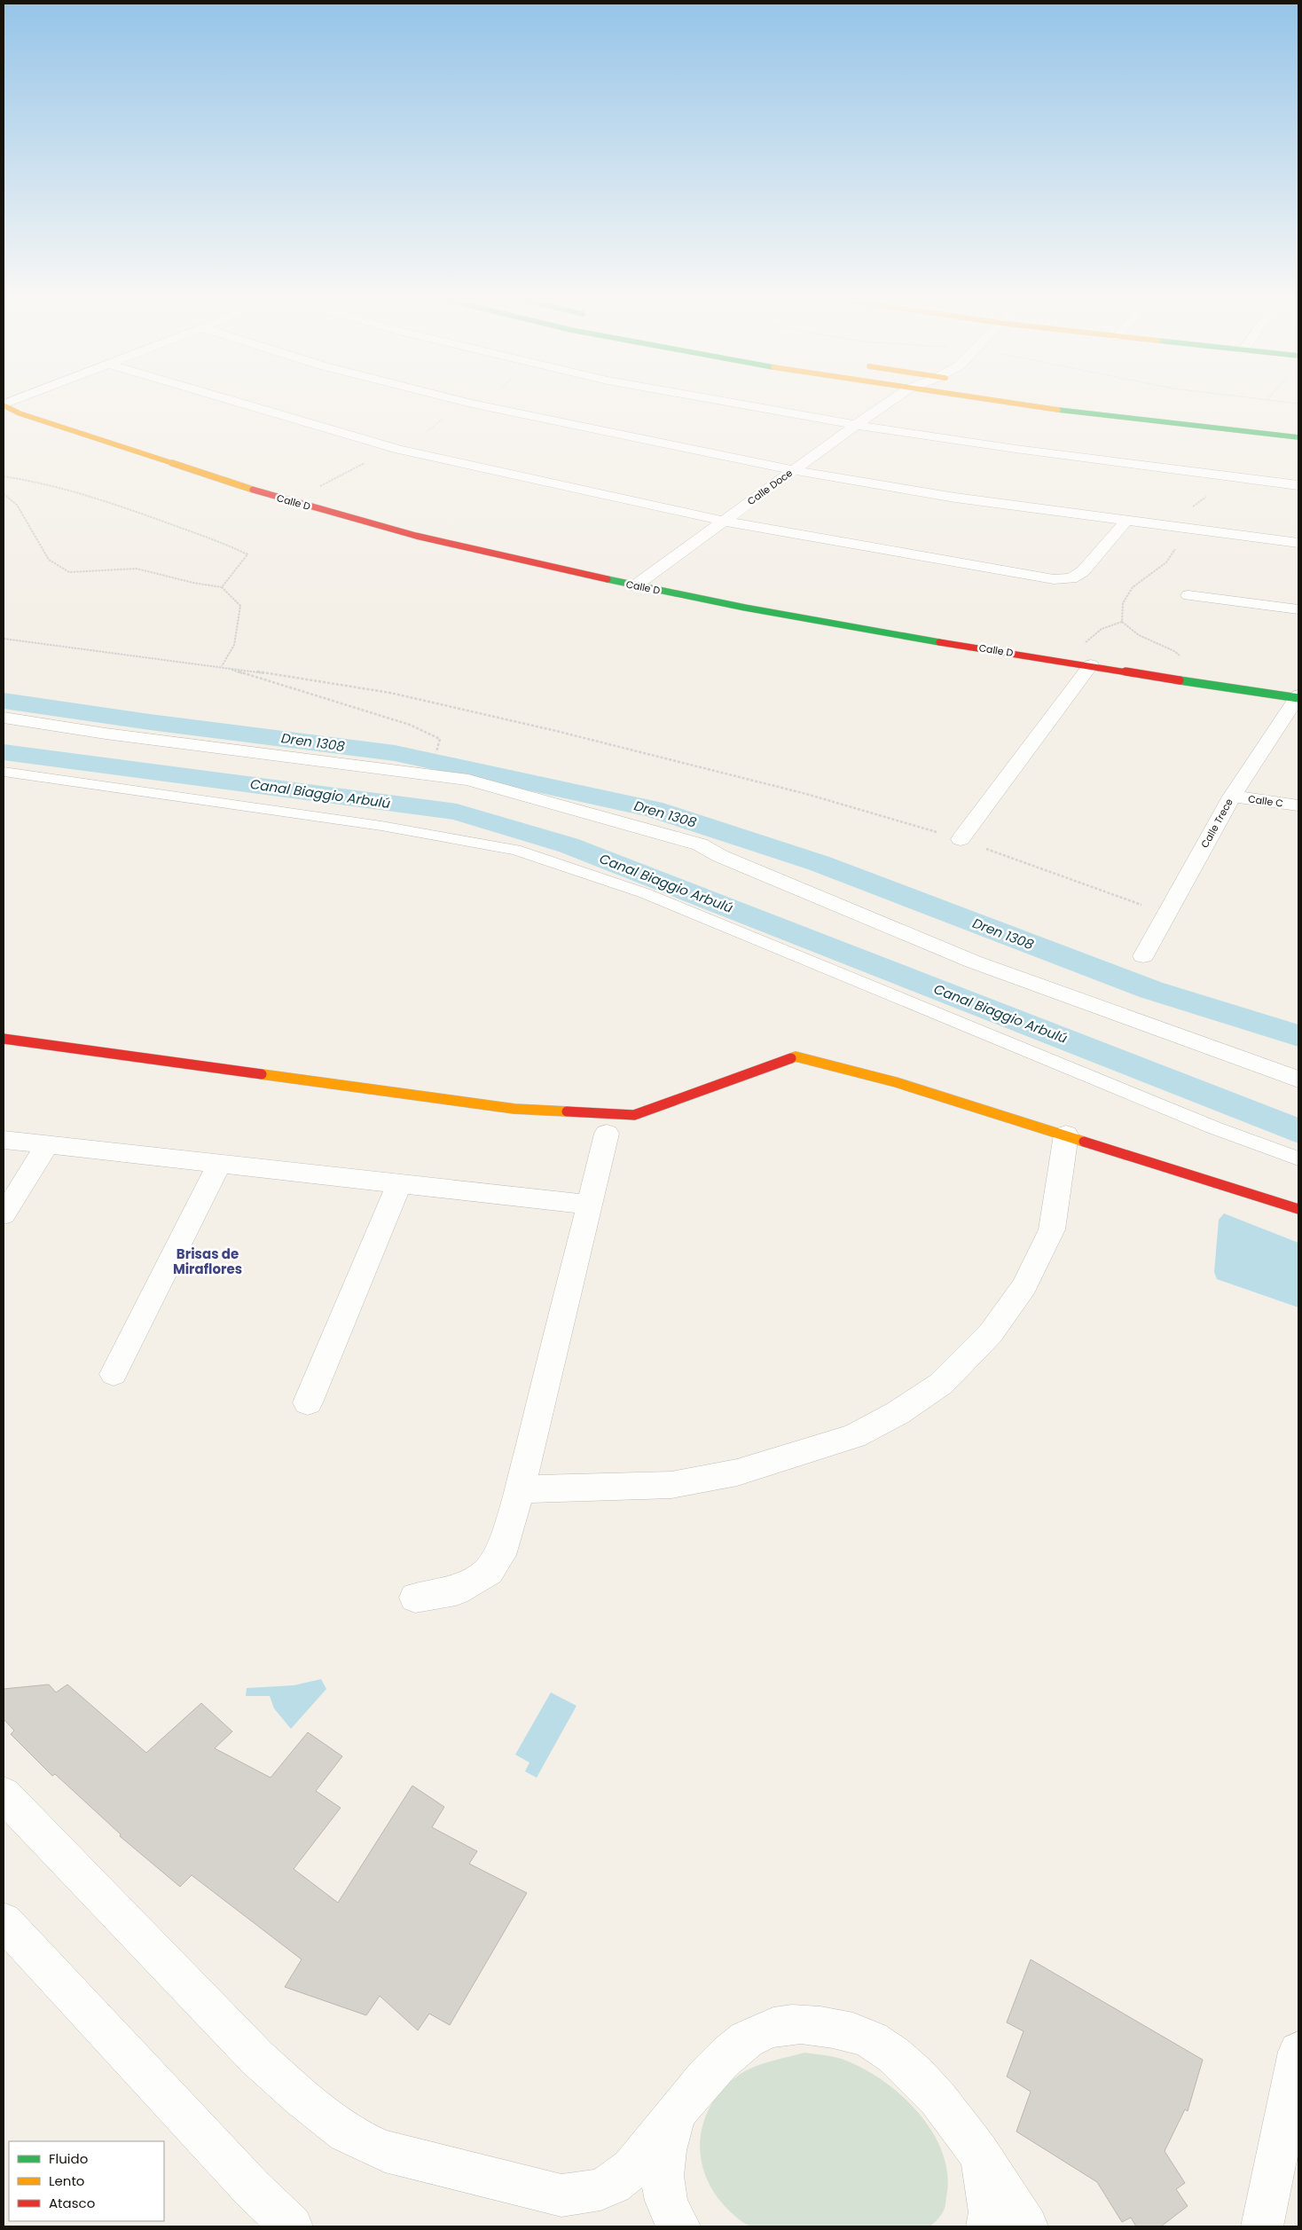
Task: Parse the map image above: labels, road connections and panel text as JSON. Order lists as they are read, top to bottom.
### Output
{
  "streets": {
    "street": [
      "Calle Doce",
      "Calle D",
      "Calle C",
      "Calle Trece"
    ]
  },
  "crossings": [
    ["Calle Doce", "Calle D"],
    ["Calle D", "Calle Trece"],
    ["Calle C", "Calle Trece"]
  ],
  "districts": ["Brisas de Miraflores"],
  "water": ["Dren 1308", "Canal Biaggio Arbulú"],
  "legend": ["Fluido", "Lento", "Atasco"]
}
